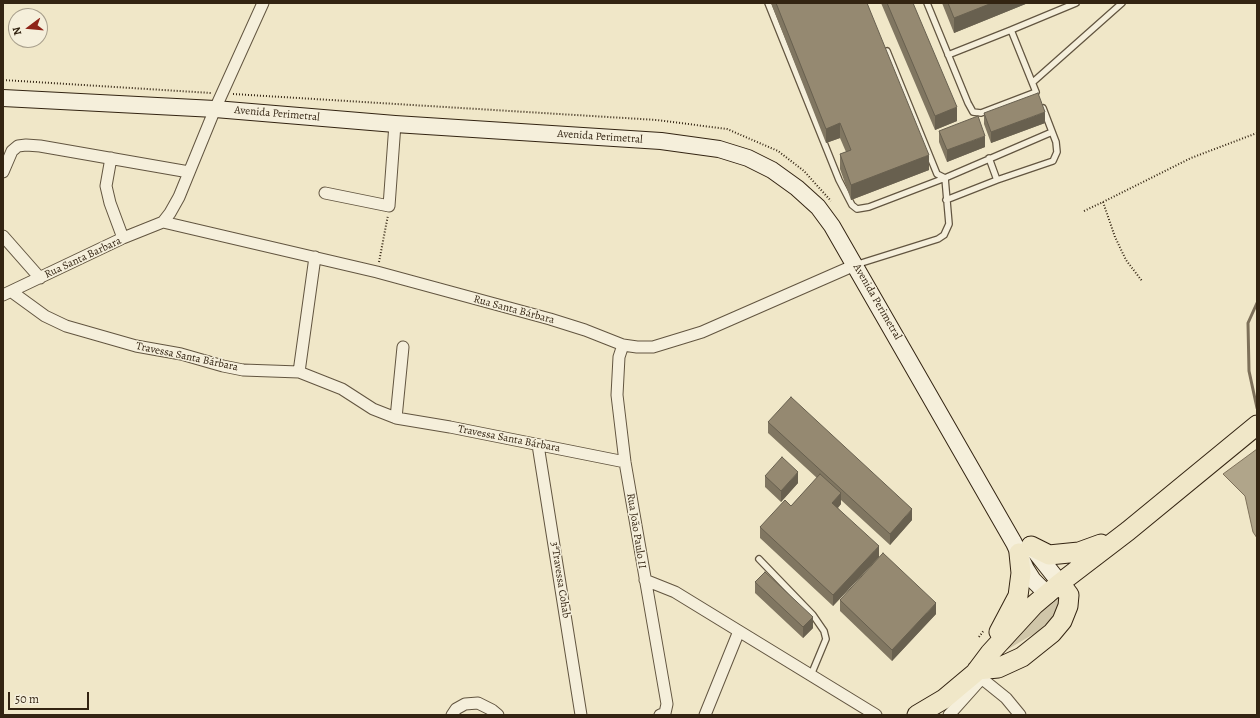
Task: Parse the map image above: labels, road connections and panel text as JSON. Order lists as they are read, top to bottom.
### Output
{
  "streets": {
    "main road": ["Avenida Perimetral"],
    "street": [
      "Rua Santa Barbara",
      "Rua Santa Bárbara",
      "Travessa Santa Bárbara",
      "Rua João Paulo II",
      "3ªTravessa Cohab"
    ]
  },
  "crossings": [
    ["Avenida Perimetral", "Rua Santa Bárbara"],
    ["Rua Santa Barbara", "Rua Santa Bárbara"],
    ["Rua Santa Barbara", "Travessa Santa Bárbara"],
    ["Rua Santa Bárbara", "Rua João Paulo II"],
    ["Travessa Santa Bárbara", "Rua João Paulo II"],
    ["Travessa Santa Bárbara", "3ªTravessa Cohab"]
  ],
  "scale_bar": "50 m",
  "north": "left"
}
